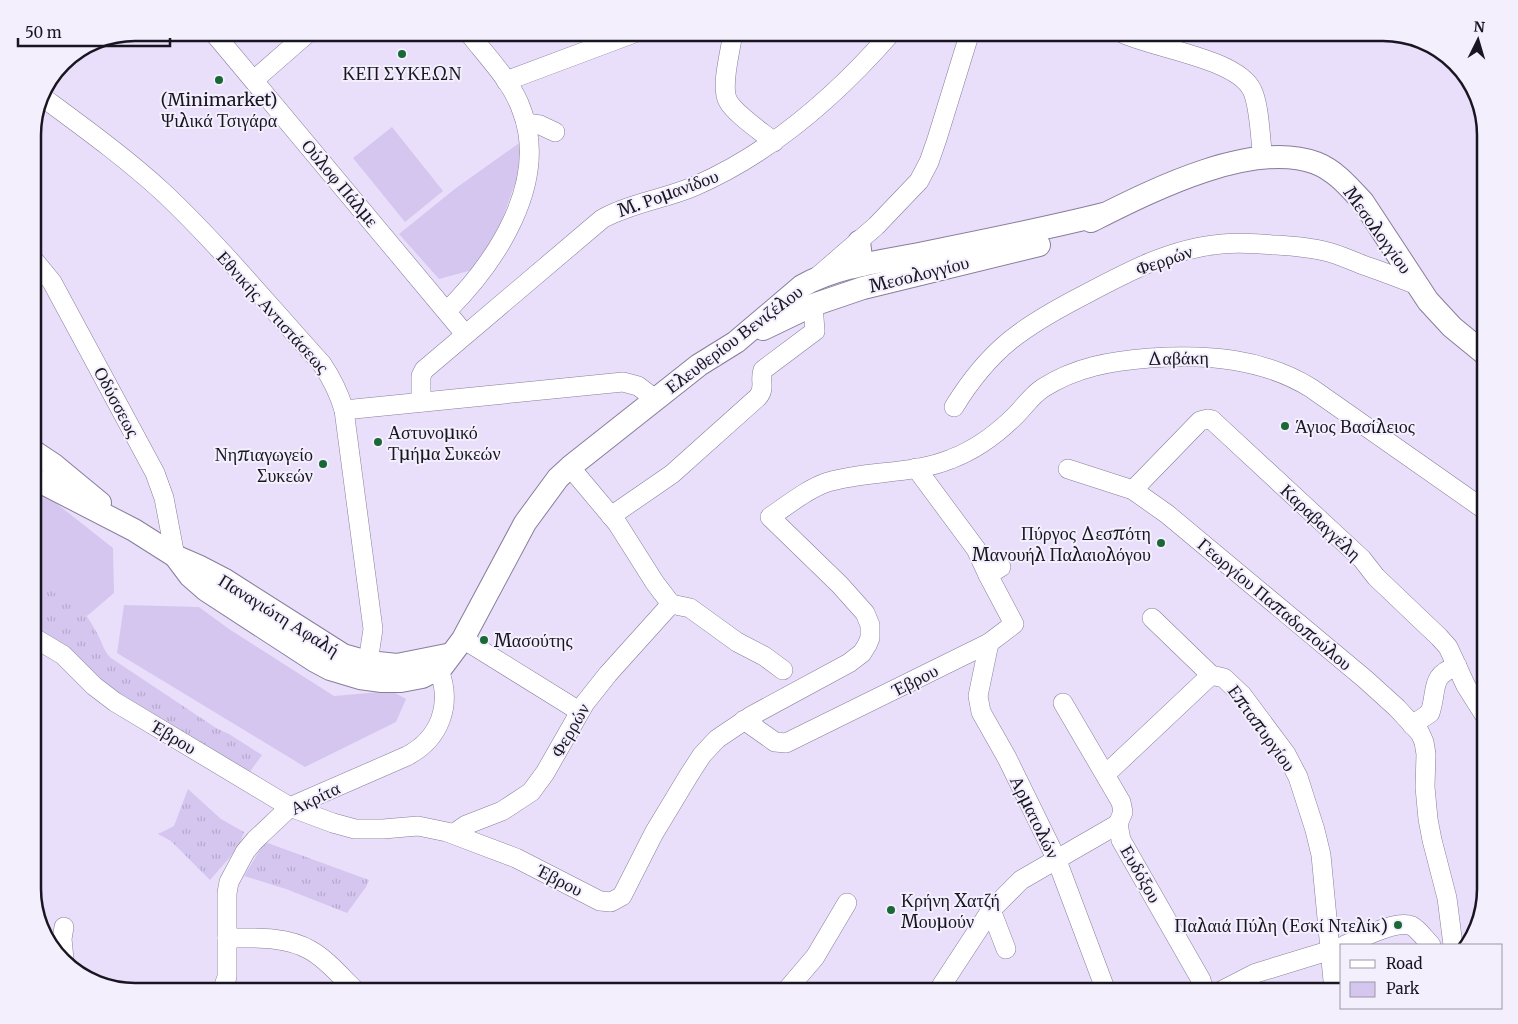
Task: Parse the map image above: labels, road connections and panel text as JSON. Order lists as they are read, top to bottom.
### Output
{
  "streets": {
    "street": [
      "Ούλοφ Πάλμε",
      "Μ. Ρομανίδου",
      "Μεσολογγίου",
      "Φερρών",
      "Εθνικής Αντιστάσεως",
      "Ελευθερίου Βενιζέλου",
      "Δαβάκη",
      "Οδύσσεως",
      "Καραβαγγέλη",
      "Γεωργίου Παπαδοπούλου",
      "Παναγιώτη Αφαλή",
      "Έβρου",
      "Επταπυργίου",
      "Ακρίτα",
      "Αρματολών",
      "Ευδόξου"
    ]
  },
  "crossings": [
    ["Ούλοφ Πάλμε", "Μ. Ρομανίδου"],
    ["Μεσολογγίου", "Φερρών"],
    ["Μεσολογγίου", "Ελευθερίου Βενιζέλου"],
    ["Φερρών", "Έβρου"],
    ["Εθνικής Αντιστάσεως", "Παναγιώτη Αφαλή"],
    ["Ελευθερίου Βενιζέλου", "Παναγιώτη Αφαλή"],
    ["Ελευθερίου Βενιζέλου", "Ακρίτα"],
    ["Δαβάκη", "Έβρου"],
    ["Οδύσσεως", "Παναγιώτη Αφαλή"],
    ["Καραβαγγέλη", "Γεωργίου Παπαδοπούλου"],
    ["Παναγιώτη Αφαλή", "Ακρίτα"],
    ["Έβρου", "Ακρίτα"],
    ["Έβρου", "Αρματολών"]
  ],
  "places": [
    "ΚΕΠ ΣΥΚΕΩΝ",
    "(Minimarket) Ψιλικά Τσιγάρα",
    "Άγιος Βασίλειος",
    "Αστυνομικό Τμήμα Συκεών",
    "Νηπιαγωγείο Συκεών",
    "Πύργος Δεσπότη Μανουήλ Παλαιολόγου",
    "Μασούτης",
    "Κρήνη Χατζή Μουμούν",
    "Παλαιά Πύλη (Εσκί Ντελίκ)"
  ],
  "legend": ["Road", "Park"],
  "scale_bar": "50 m",
  "north": "top"
}
